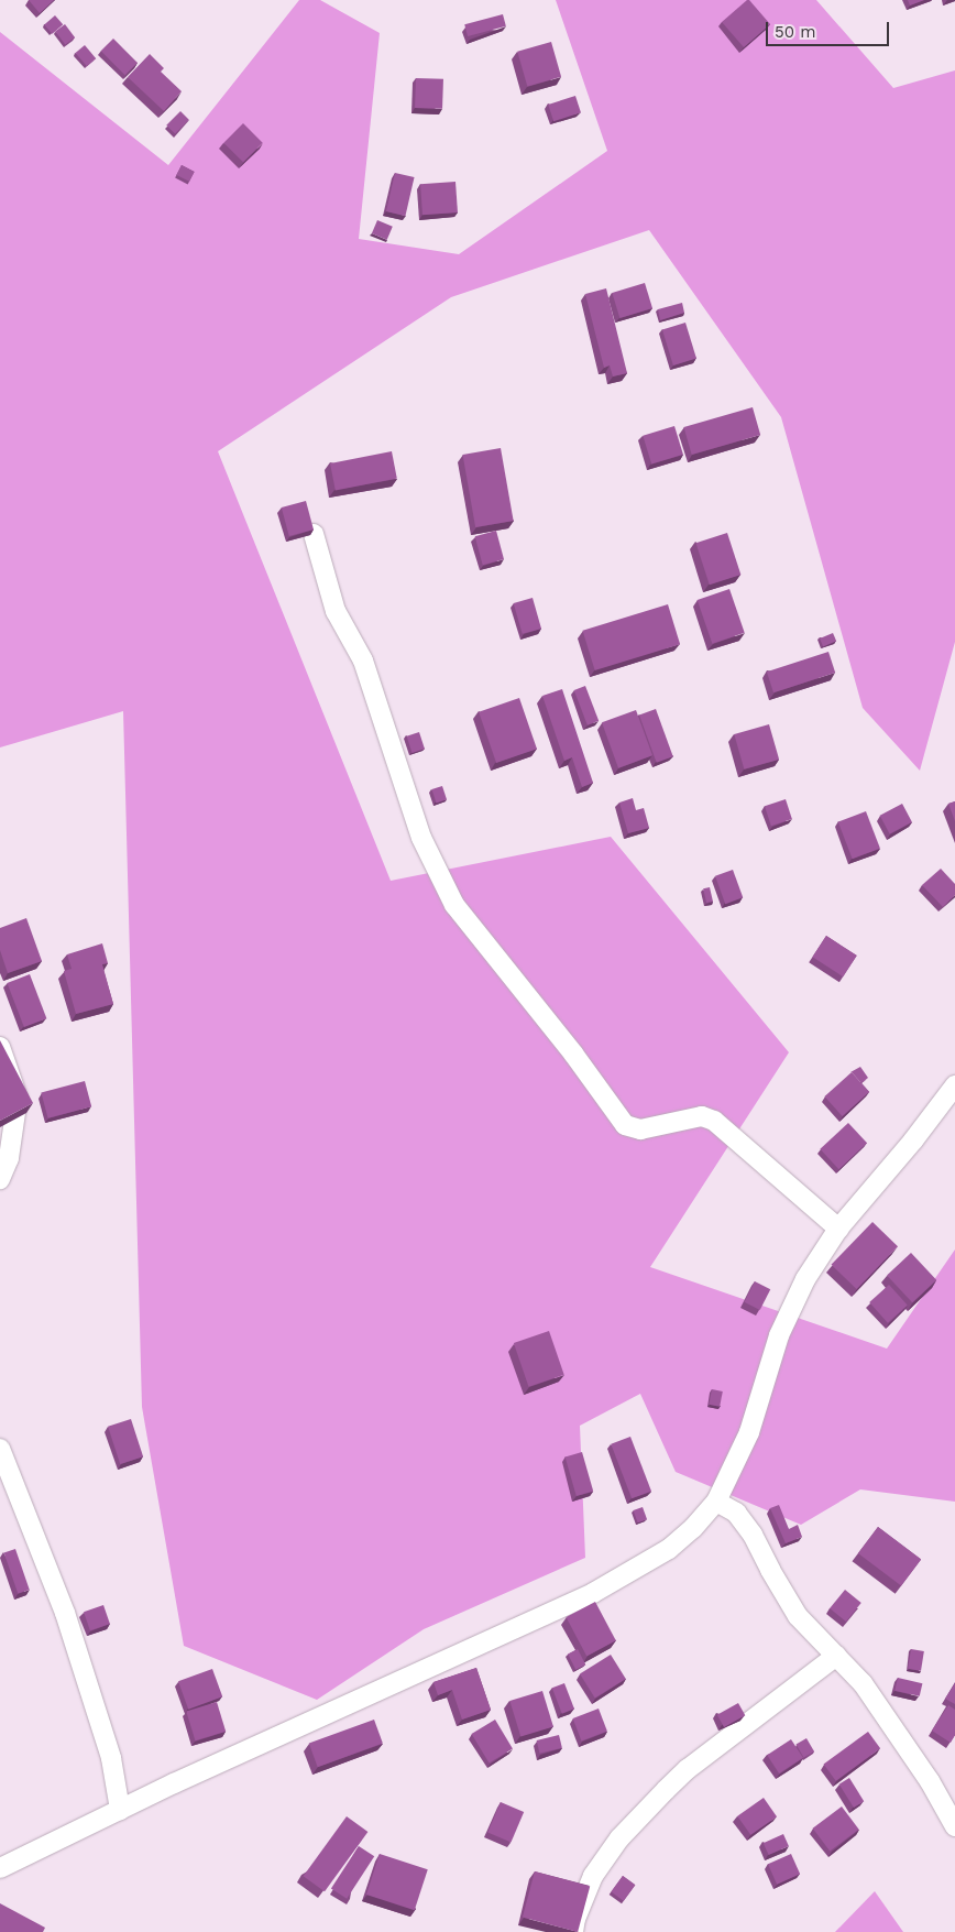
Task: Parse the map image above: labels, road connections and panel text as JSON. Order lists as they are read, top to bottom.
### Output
{
  "scale_bar": "50 m"
}
